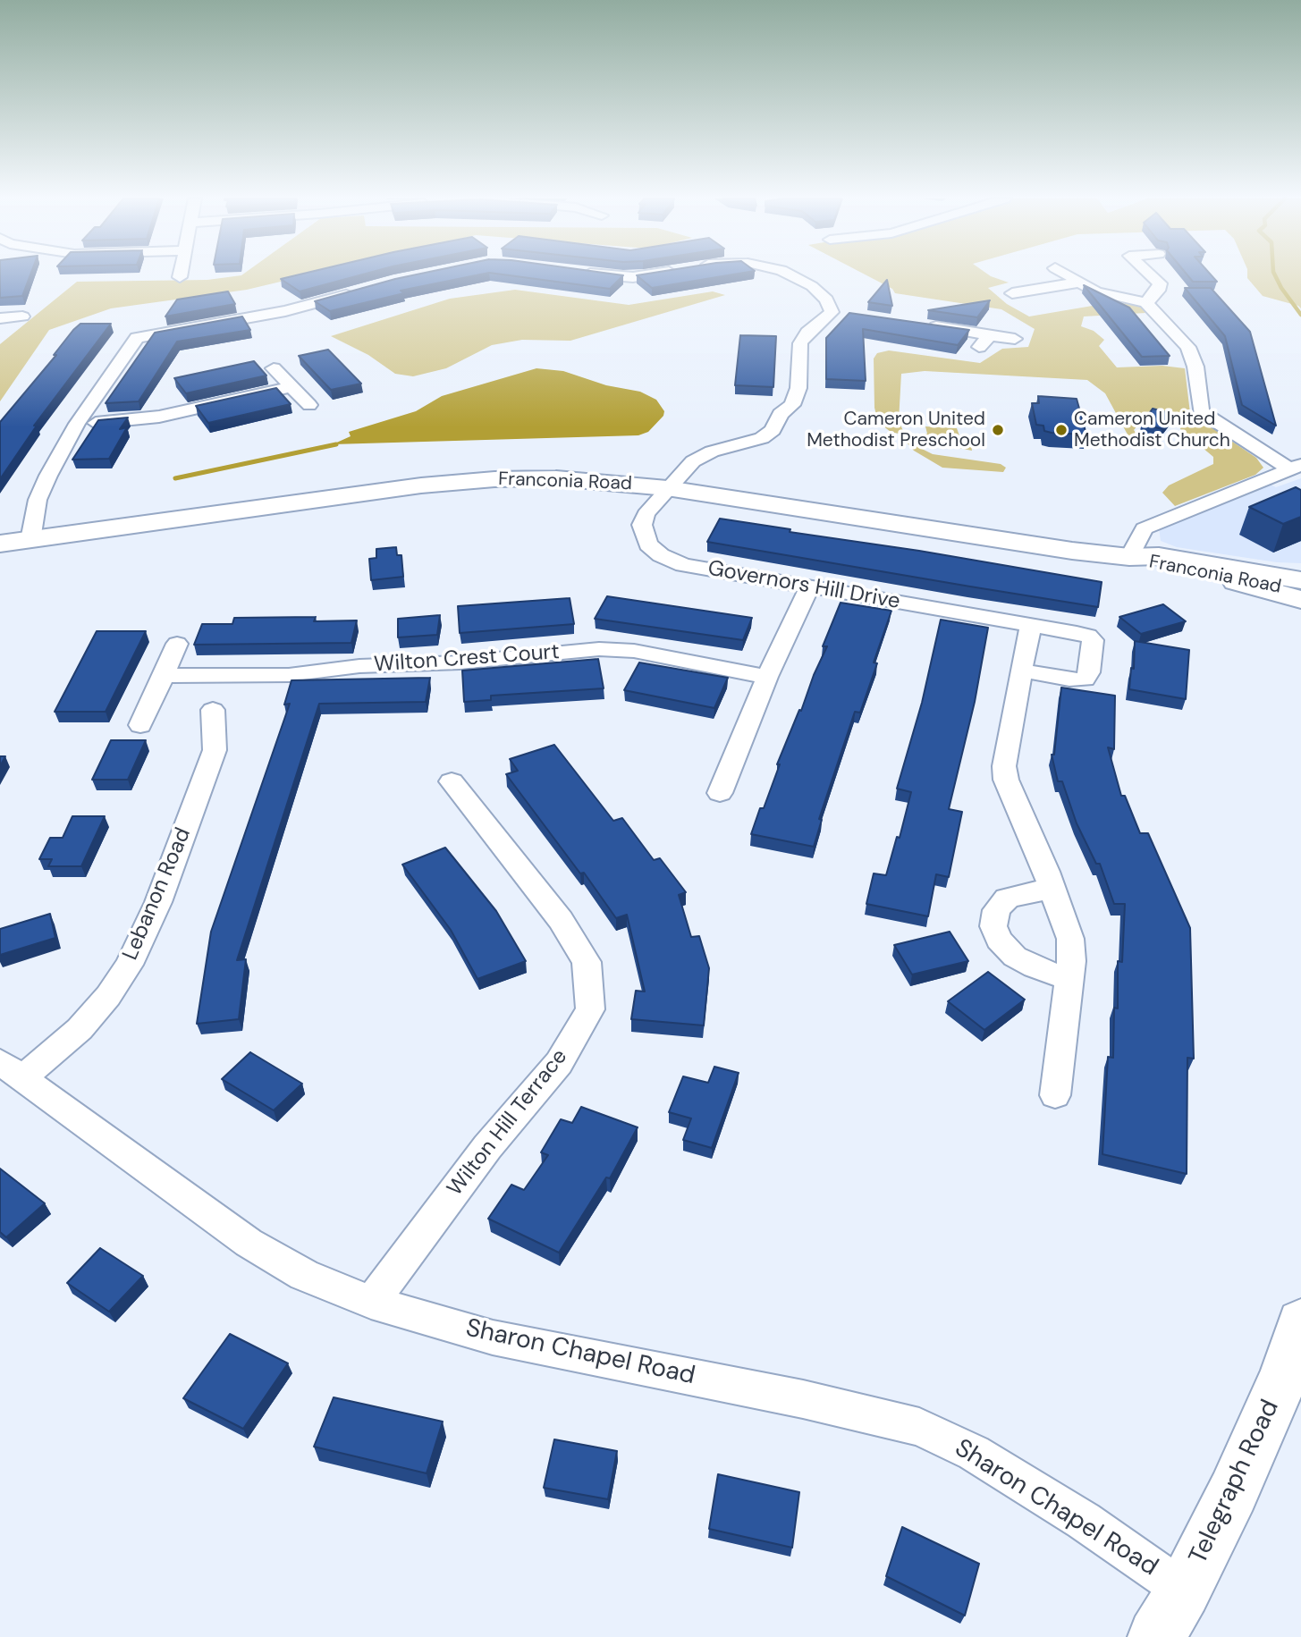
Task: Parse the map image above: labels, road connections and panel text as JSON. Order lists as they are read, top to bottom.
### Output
{
  "streets": {
    "main road": ["Franconia Road", "Telegraph Road"],
    "street": [
      "Governors Hill Drive",
      "Wilton Crest Court",
      "Lebanon Road",
      "Wilton Hill Terrace",
      "Sharon Chapel Road"
    ]
  },
  "crossings": [
    ["Franconia Road", "Governors Hill Drive"],
    ["Lebanon Road", "Sharon Chapel Road"],
    ["Wilton Hill Terrace", "Sharon Chapel Road"],
    ["Sharon Chapel Road", "Telegraph Road"]
  ],
  "places": ["Cameron United Methodist Preschool", "Cameron United Methodist Church"]
}
